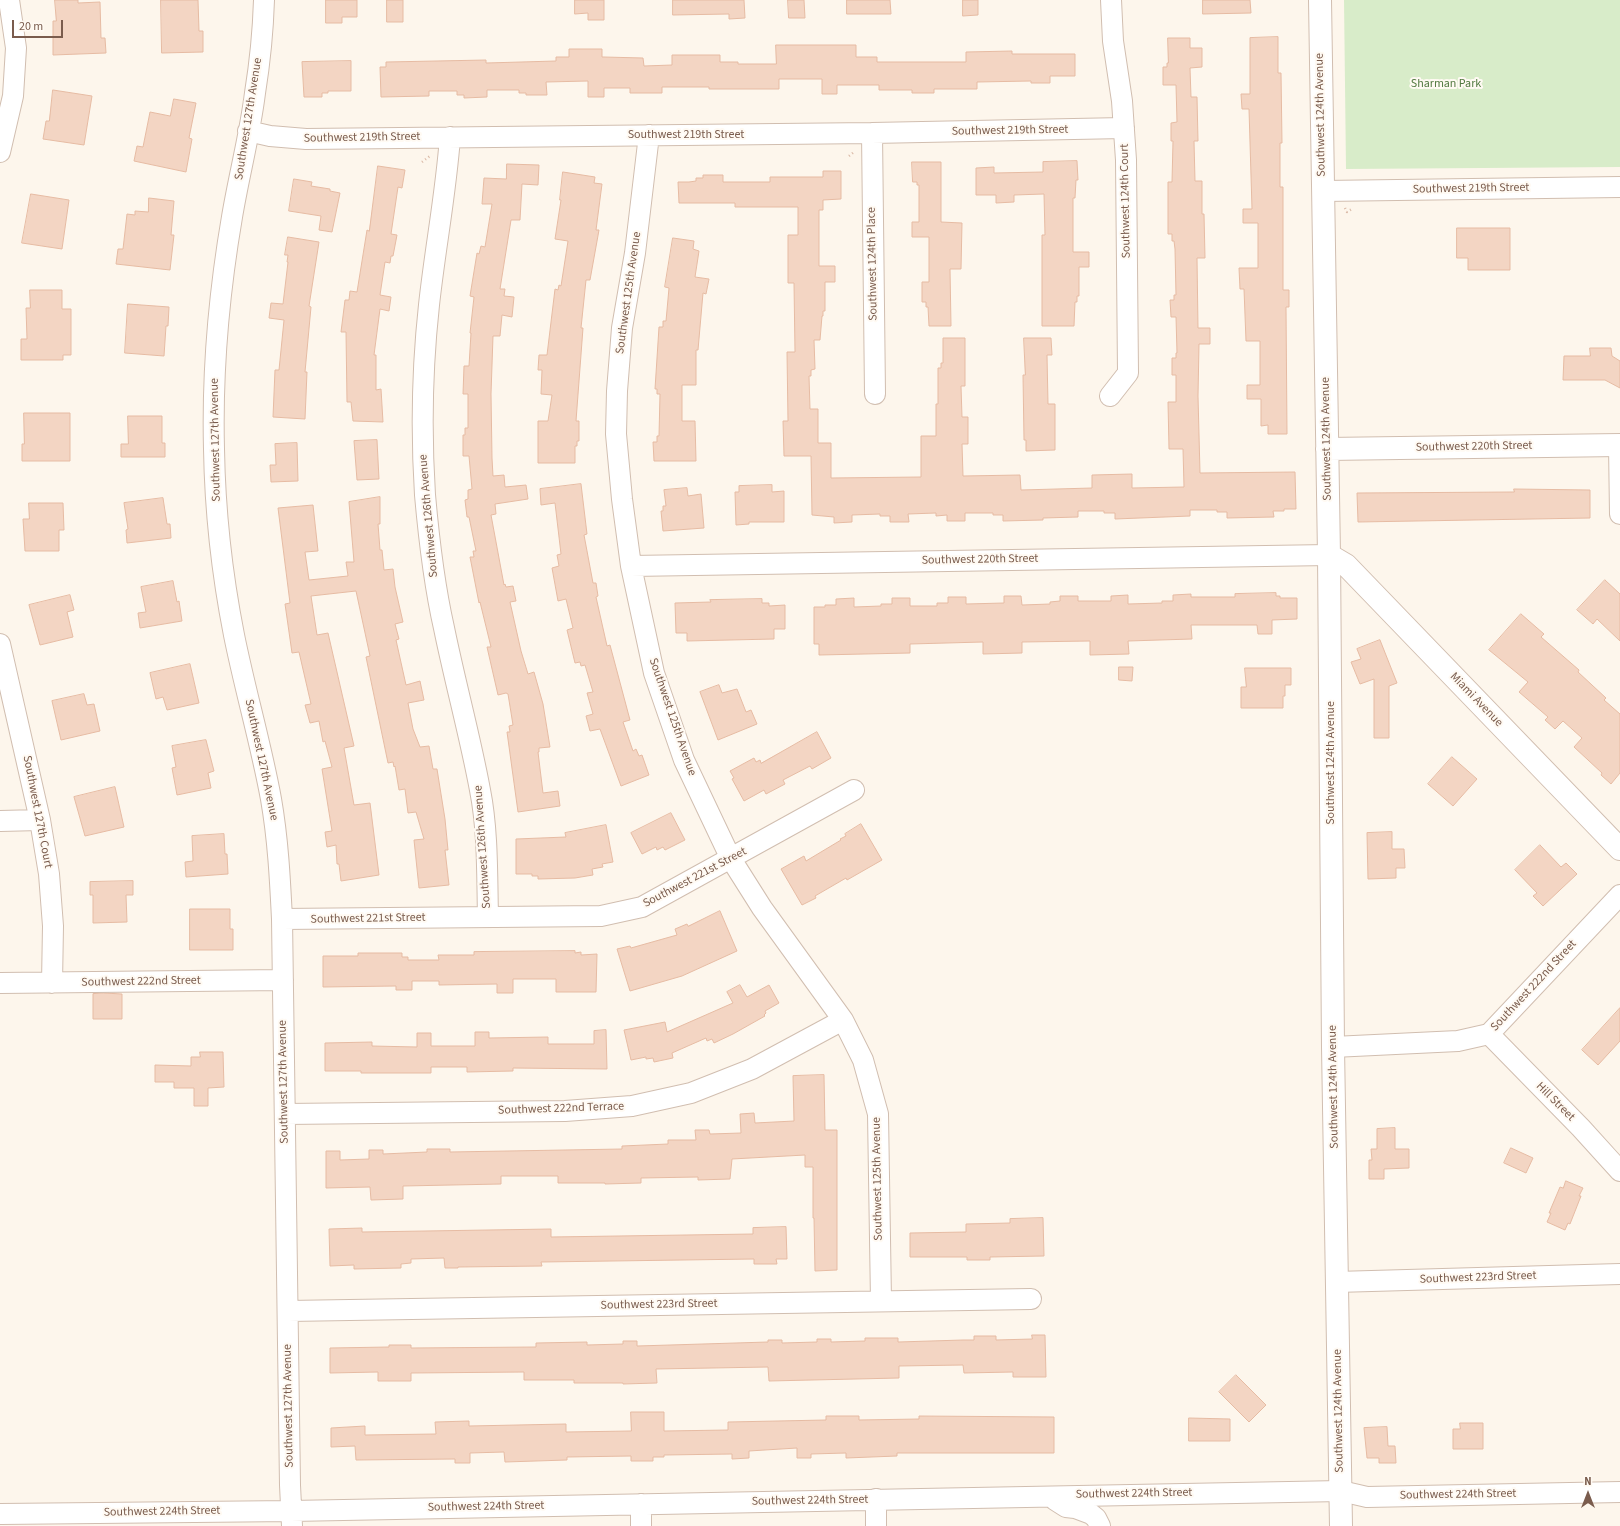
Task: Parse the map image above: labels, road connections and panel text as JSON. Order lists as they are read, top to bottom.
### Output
{
  "streets": {
    "street": [
      "Southwest 124th Avenue",
      "Southwest 127th Avenue",
      "Southwest 219th Street",
      "Southwest 124th Court",
      "Southwest 124th Place",
      "Southwest 125th Avenue",
      "Southwest 220th Street",
      "Southwest 126th Avenue",
      "Miami Avenue",
      "Southwest 127th Court",
      "Southwest 221st Street",
      "Southwest 222nd Street",
      "Hill Street",
      "Southwest 222nd Terrace",
      "Southwest 223rd Street",
      "Southwest 224th Street"
    ]
  },
  "crossings": [
    ["Southwest 124th Avenue", "Southwest 219th Street"],
    ["Southwest 124th Avenue", "Southwest 220th Street"],
    ["Southwest 124th Avenue", "Miami Avenue"],
    ["Southwest 124th Avenue", "Southwest 222nd Street"],
    ["Southwest 124th Avenue", "Southwest 223rd Street"],
    ["Southwest 124th Avenue", "Southwest 224th Street"],
    ["Southwest 127th Avenue", "Southwest 219th Street"],
    ["Southwest 127th Avenue", "Southwest 221st Street"],
    ["Southwest 127th Avenue", "Southwest 222nd Street"],
    ["Southwest 127th Avenue", "Southwest 222nd Terrace"],
    ["Southwest 127th Avenue", "Southwest 223rd Street"],
    ["Southwest 127th Avenue", "Southwest 224th Street"],
    ["Southwest 219th Street", "Southwest 124th Court"],
    ["Southwest 219th Street", "Southwest 124th Place"],
    ["Southwest 219th Street", "Southwest 125th Avenue"],
    ["Southwest 219th Street", "Southwest 126th Avenue"],
    ["Southwest 125th Avenue", "Southwest 220th Street"],
    ["Southwest 125th Avenue", "Southwest 221st Street"],
    ["Southwest 125th Avenue", "Southwest 222nd Terrace"],
    ["Southwest 125th Avenue", "Southwest 223rd Street"],
    ["Southwest 220th Street", "Miami Avenue"],
    ["Southwest 126th Avenue", "Southwest 221st Street"],
    ["Southwest 127th Court", "Southwest 222nd Street"],
    ["Southwest 222nd Street", "Hill Street"]
  ],
  "parks": ["Sharman Park"],
  "scale_bar": "20 m",
  "north": "top"
}
